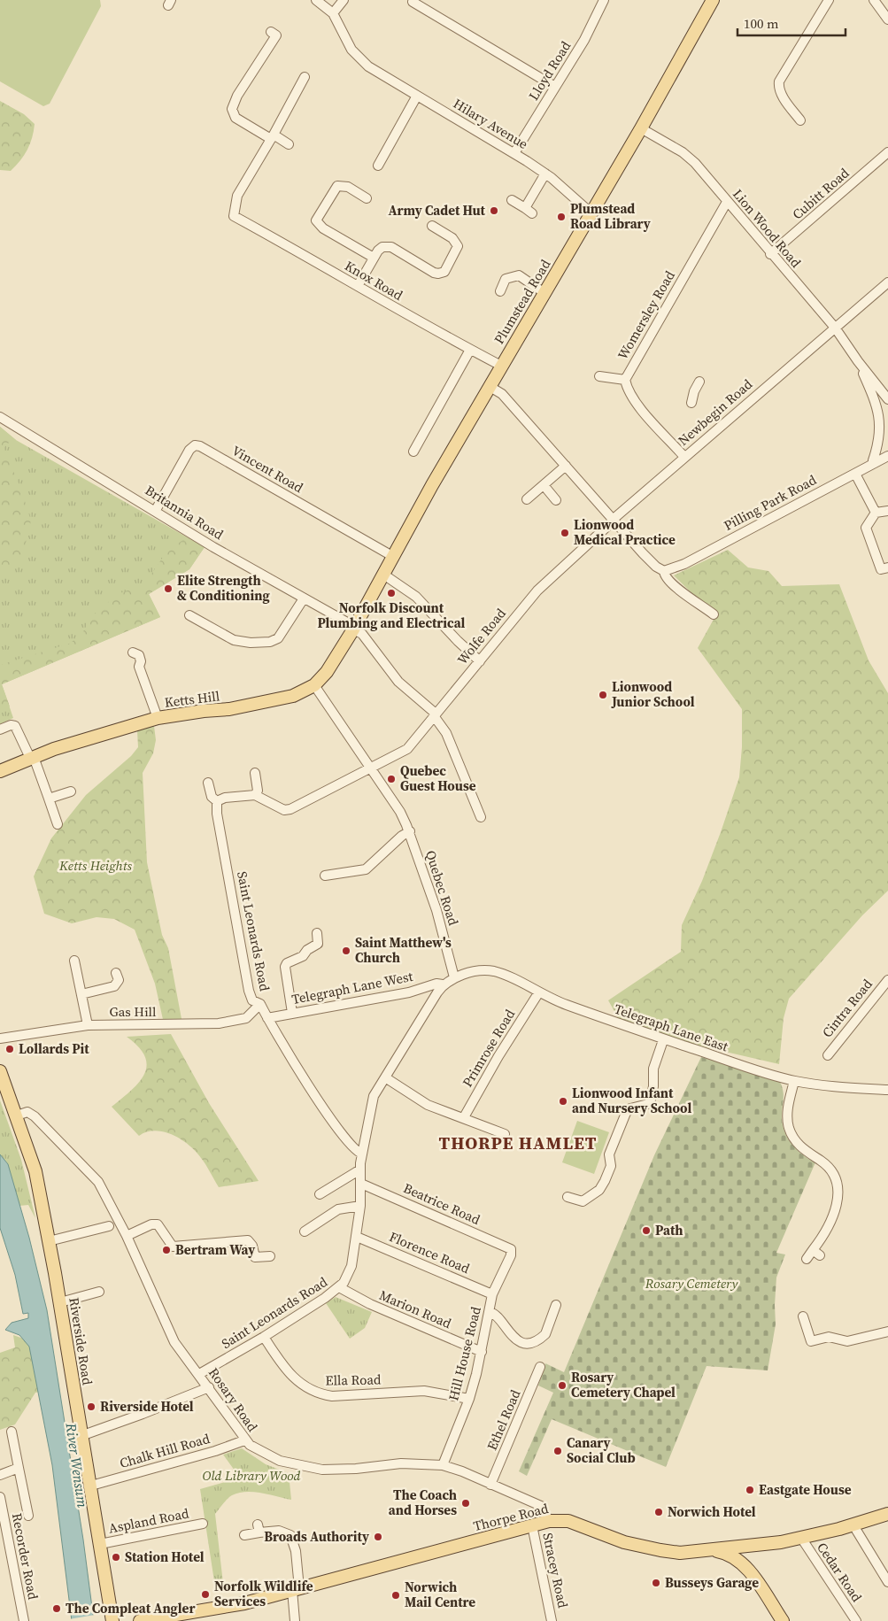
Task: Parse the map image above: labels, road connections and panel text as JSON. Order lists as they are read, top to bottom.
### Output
{
  "streets": {
    "main road": [
      "Plumstead Road",
      "Ketts Hill",
      "Riverside Road",
      "Thorpe Road"
    ],
    "street": [
      "Lloyd Road",
      "Hilary Avenue",
      "Cubitt Road",
      "Lion Wood Road",
      "Knox Road",
      "Womersley Road",
      "Newbegin Road",
      "Vincent Road",
      "Pilling Park Road",
      "Britannia Road",
      "Wolfe Road",
      "Quebec Road",
      "Saint Leonards Road",
      "Telegraph Lane West",
      "Cintra Road",
      "Gas Hill",
      "Telegraph Lane East",
      "Primrose Road",
      "Beatrice Road",
      "Florence Road",
      "Marion Road",
      "Hill House Road",
      "Ella Road",
      "Rosary Road",
      "Ethel Road",
      "Chalk Hill Road",
      "Aspland Road",
      "Recorder Road",
      "Stracey Road",
      "Cedar Road"
    ]
  },
  "crossings": [
    ["Lloyd Road", "Hilary Avenue"],
    ["Hilary Avenue", "Plumstead Road"],
    ["Cubitt Road", "Lion Wood Road"],
    ["Lion Wood Road", "Plumstead Road"],
    ["Lion Wood Road", "Womersley Road"],
    ["Lion Wood Road", "Newbegin Road"],
    ["Lion Wood Road", "Pilling Park Road"],
    ["Knox Road", "Plumstead Road"],
    ["Plumstead Road", "Vincent Road"],
    ["Plumstead Road", "Britannia Road"],
    ["Plumstead Road", "Ketts Hill"],
    ["Womersley Road", "Newbegin Road"],
    ["Newbegin Road", "Wolfe Road"],
    ["Vincent Road", "Britannia Road"],
    ["Britannia Road", "Wolfe Road"],
    ["Britannia Road", "Ketts Hill"],
    ["Wolfe Road", "Quebec Road"],
    ["Ketts Hill", "Quebec Road"],
    ["Quebec Road", "Telegraph Lane East"],
    ["Saint Leonards Road", "Telegraph Lane West"],
    ["Saint Leonards Road", "Gas Hill"],
    ["Saint Leonards Road", "Beatrice Road"],
    ["Saint Leonards Road", "Florence Road"],
    ["Saint Leonards Road", "Marion Road"],
    ["Saint Leonards Road", "Ella Road"],
    ["Saint Leonards Road", "Rosary Road"],
    ["Telegraph Lane East", "Primrose Road"],
    ["Beatrice Road", "Hill House Road"],
    ["Florence Road", "Hill House Road"],
    ["Marion Road", "Hill House Road"],
    ["Riverside Road", "Rosary Road"],
    ["Riverside Road", "Chalk Hill Road"],
    ["Riverside Road", "Aspland Road"],
    ["Hill House Road", "Ella Road"],
    ["Hill House Road", "Rosary Road"],
    ["Rosary Road", "Ethel Road"],
    ["Rosary Road", "Chalk Hill Road"],
    ["Rosary Road", "Thorpe Road"],
    ["Thorpe Road", "Stracey Road"],
    ["Thorpe Road", "Cedar Road"]
  ],
  "districts": ["THORPE HAMLET"],
  "water": ["River Wensum"],
  "parks": ["Ketts Heights", "Rosary Cemetery", "Old Library Wood"],
  "places": [
    "Army Cadet Hut",
    "Plumstead Road Library",
    "Lionwood Medical Practice",
    "Elite Strength & Conditioning",
    "Norfolk Discount Plumbing and Electrical",
    "Lionwood Junior School",
    "Quebec Guest House",
    "Saint Matthew's Church",
    "Lollards Pit",
    "Lionwood Infant and Nursery School",
    "Path",
    "Bertram Way",
    "Rosary Cemetery Chapel",
    "Riverside Hotel",
    "Canary Social Club",
    "Eastgate House",
    "The Coach and Horses",
    "Norwich Hotel",
    "Broads Authority",
    "Station Hotel",
    "Busseys Garage",
    "Norfolk Wildlife Services",
    "Norwich Mail Centre",
    "The Compleat Angler"
  ],
  "scale_bar": "100 m"
}
